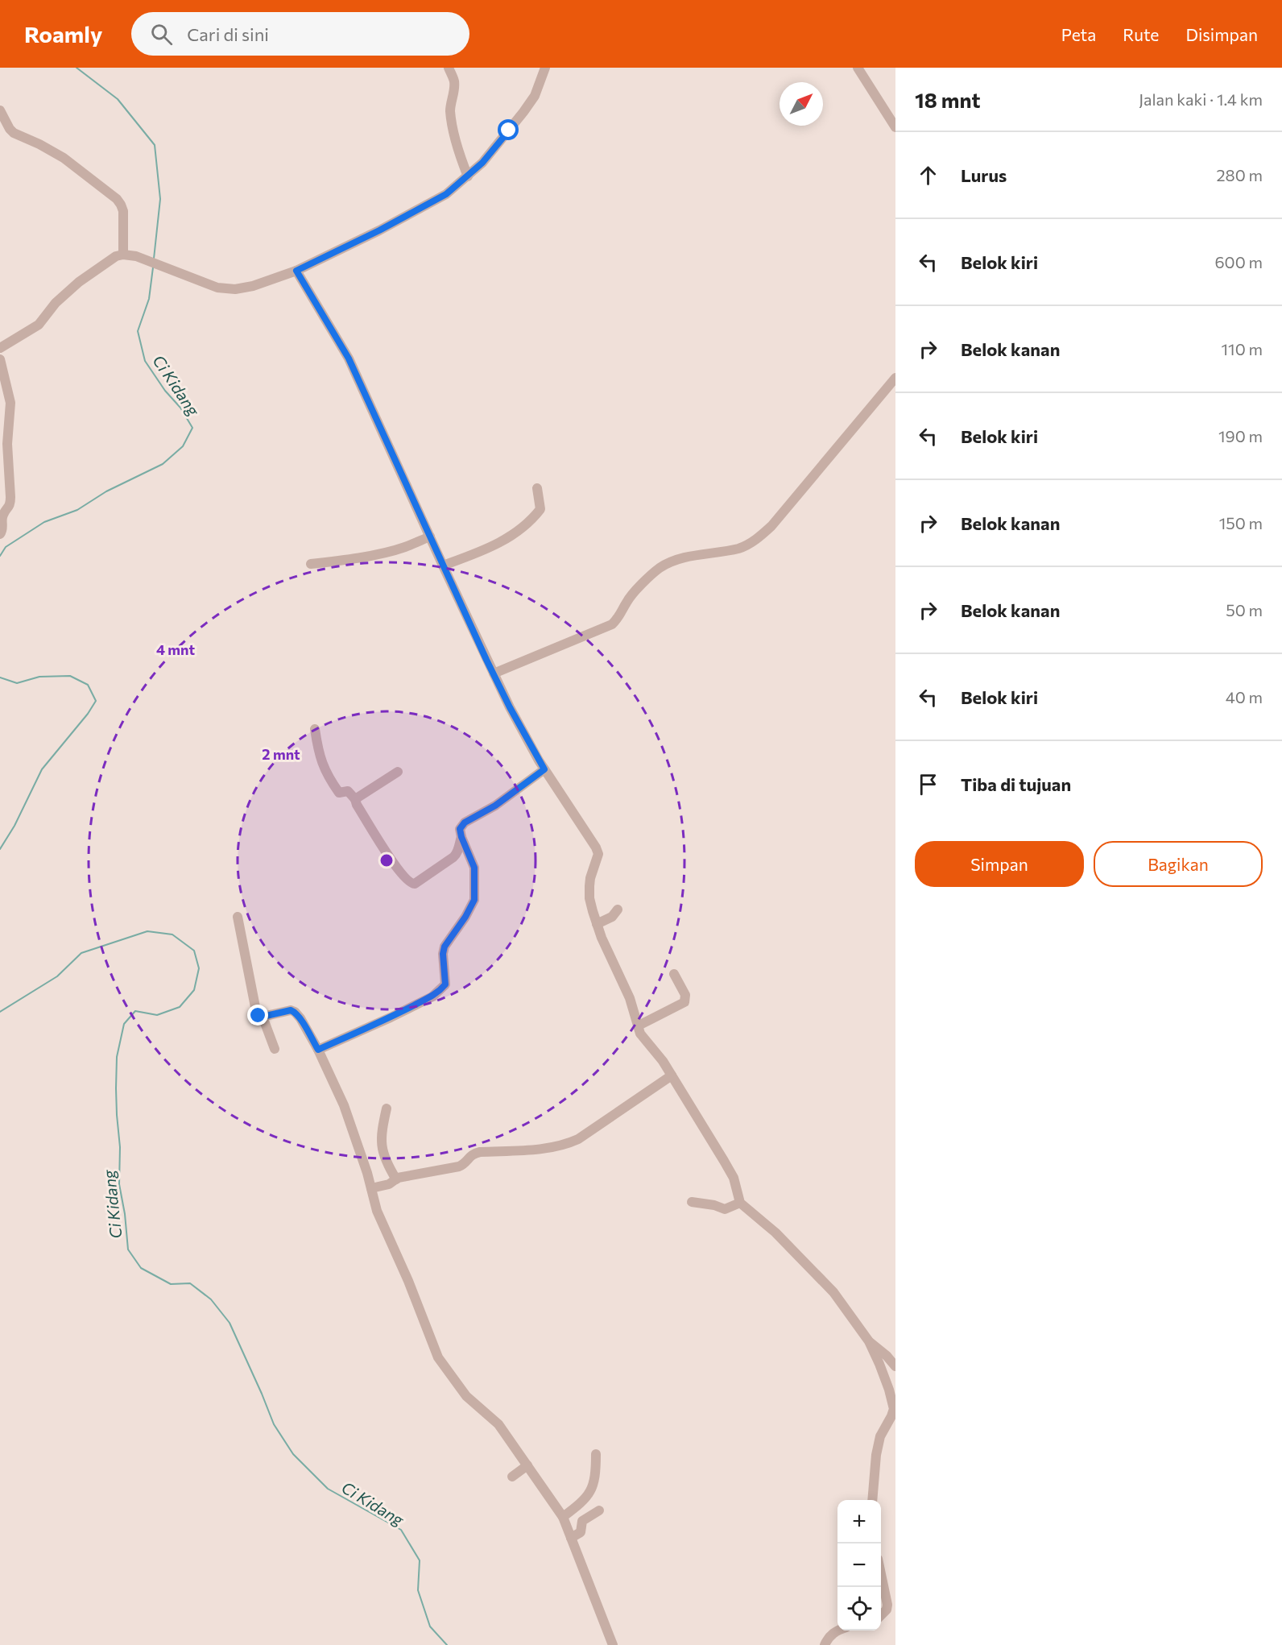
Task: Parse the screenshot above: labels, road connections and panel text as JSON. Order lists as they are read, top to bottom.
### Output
{
  "water": ["Ci Kidang"],
  "north": "top right",
  "page": {
    "header": "Roamly",
    "search": "Cari di sini",
    "nav": ["Peta", "Rute", "Disimpan"],
    "heading": ["18 mnt", "Jalan kaki · 1.4 km"],
    "list": [
      ["Lurus", "280 m"],
      ["Belok kiri", "600 m"],
      ["Belok kanan", "110 m"],
      ["Belok kiri", "190 m"],
      ["Belok kanan", "150 m"],
      ["Belok kanan", "50 m"],
      ["Belok kiri", "40 m"],
      "Tiba di tujuan"
    ],
    "buttons": ["Simpan", "Bagikan"],
    "map_buttons": ["+", "−"]
  },
  "rings": ["4 mnt", "2 mnt"]
}
